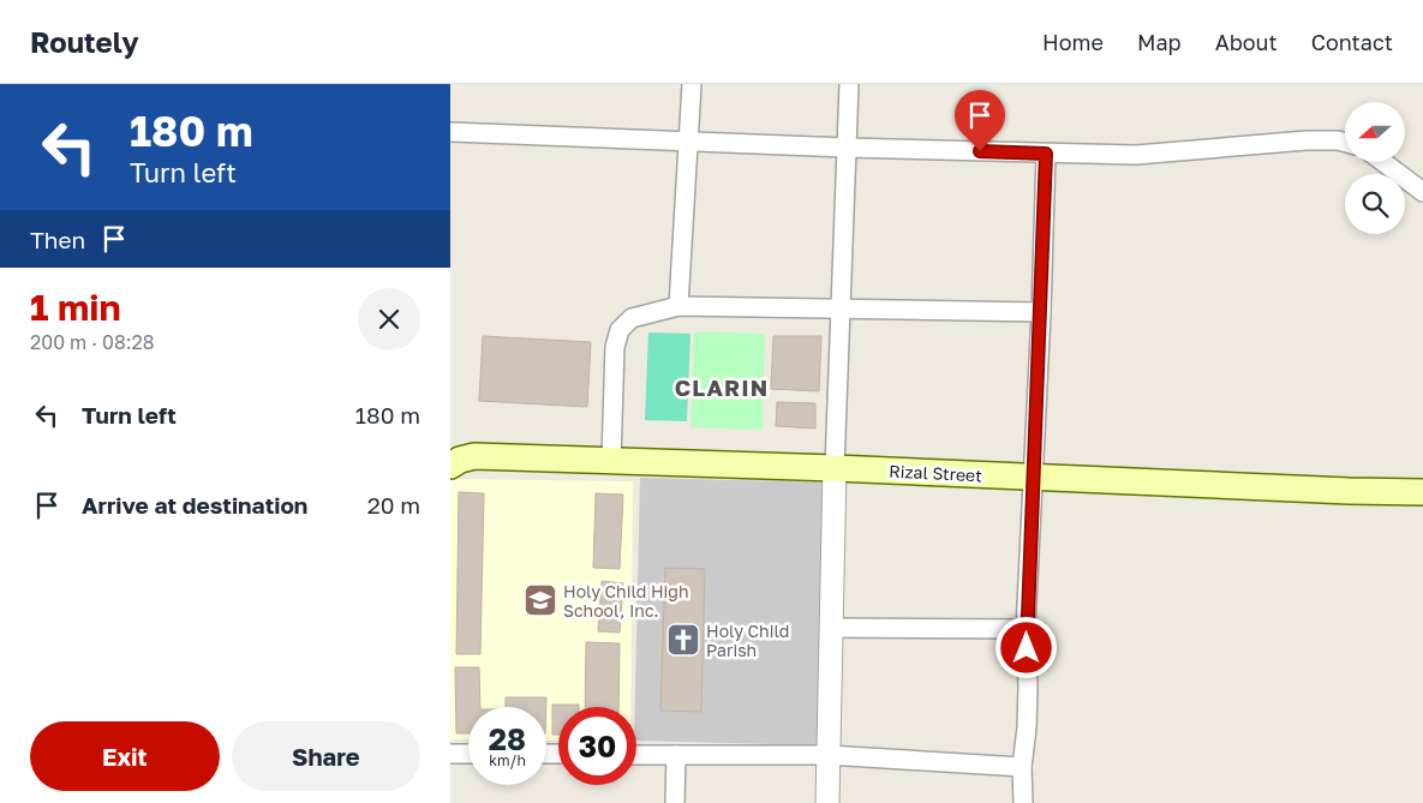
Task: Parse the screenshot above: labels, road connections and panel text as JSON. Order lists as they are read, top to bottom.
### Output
{
  "streets": {
    "main road": ["Rizal Street"]
  },
  "districts": ["CLARIN"],
  "places": {
    "school or university": ["Holy Child High School, Inc."],
    "church": ["Holy Child Parish"]
  },
  "north": "left",
  "page": {
    "header": "Routely",
    "nav": [
      "Home",
      "Map",
      "About",
      "Contact"
    ],
    "turn": ["180 m", "Turn left"],
    "then": "Then",
    "heading": ["1 min", "200 m · 08:28"],
    "list": [
      {
        "name": "Turn left",
        "value": "180 m"
      },
      {
        "name": "Arrive at destination",
        "value": "20 m"
      }
    ],
    "speed": "28 km/h",
    "limit": "30",
    "buttons": ["Exit", "Share"]
  }
}
